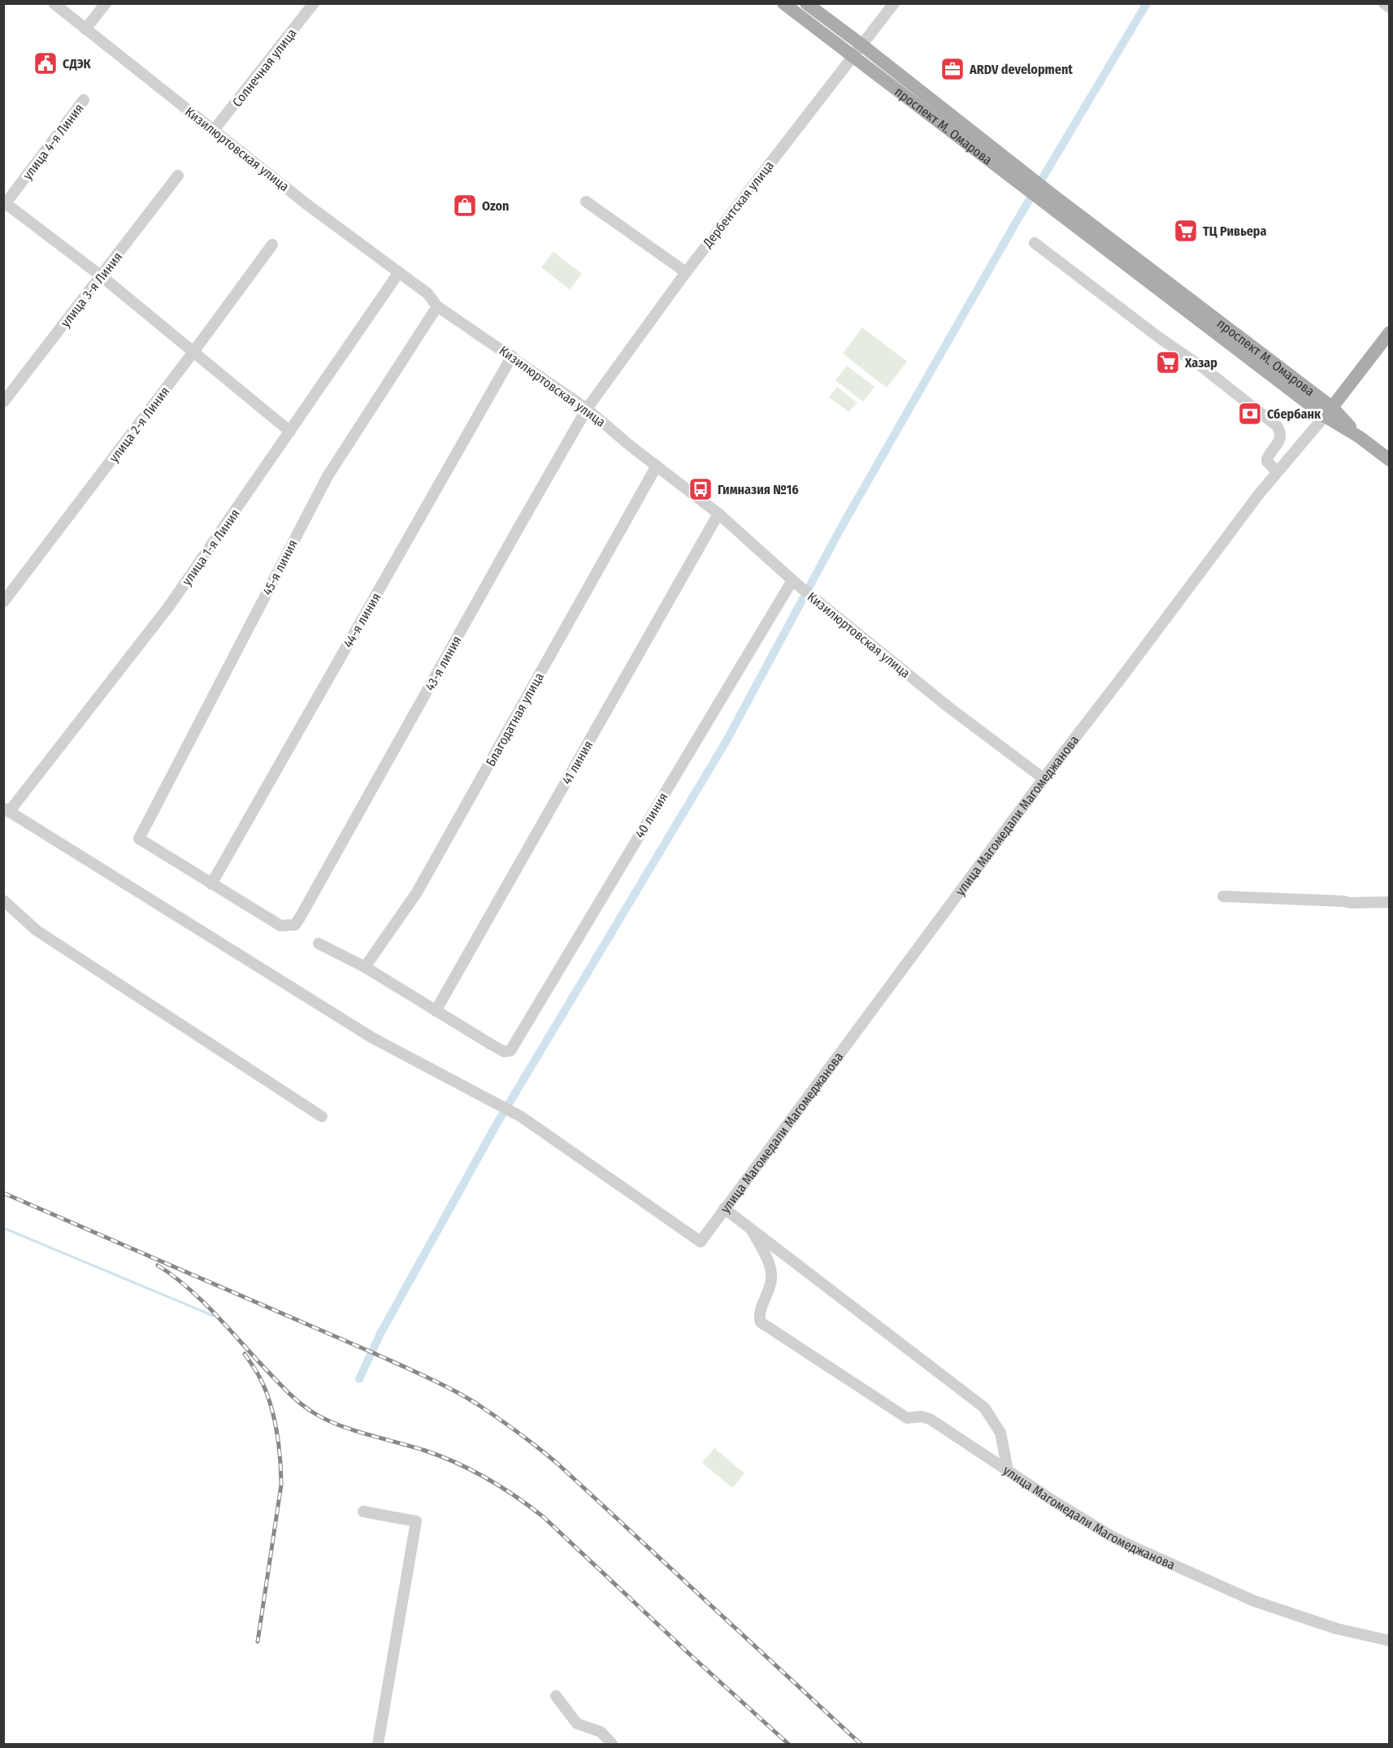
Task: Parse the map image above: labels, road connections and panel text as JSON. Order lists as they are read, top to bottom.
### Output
{
  "streets": {
    "main road": ["проспект М. Омарова"],
    "street": [
      "Солнечная улица",
      "улица 4-я Линия",
      "Кизилюртовская улица",
      "Дербентская улица",
      "улица 3-я Линия",
      "улица 2-я Линия",
      "улица 1-я Линия",
      "45-я линия",
      "44-я линия",
      "43-я линия",
      "Благодатная улица",
      "41 линия",
      "40 линия",
      "улица Магомедали Магомеджановa"
    ]
  },
  "crossings": [
    ["Солнечная улица", "Кизилюртовская улица"],
    ["проспект М. Омарова", "Дербентская улица"],
    ["проспект М. Омарова", "улица Магомедали Магомеджановa"],
    ["Кизилюртовская улица", "Дербентская улица"],
    ["Кизилюртовская улица", "улица 1-я Линия"],
    ["Кизилюртовская улица", "45-я линия"],
    ["Кизилюртовская улица", "44-я линия"],
    ["Кизилюртовская улица", "43-я линия"],
    ["Кизилюртовская улица", "Благодатная улица"],
    ["Кизилюртовская улица", "41 линия"],
    ["Кизилюртовская улица", "40 линия"],
    ["Кизилюртовская улица", "улица Магомедали Магомеджановa"],
    ["Дербентская улица", "43-я линия"],
    ["45-я линия", "44-я линия"],
    ["45-я линия", "43-я линия"],
    ["44-я линия", "43-я линия"],
    ["41 линия", "40 линия"]
  ],
  "places": {
    "public building": ["СДЭК"],
    "office": ["ARDV development"],
    "shop": ["Ozon"],
    "supermarket": ["ТЦ Ривьера", "Хазар"],
    "bank": ["Сбербанк"],
    "bus stop": ["Гимназия №16"]
  }
}
